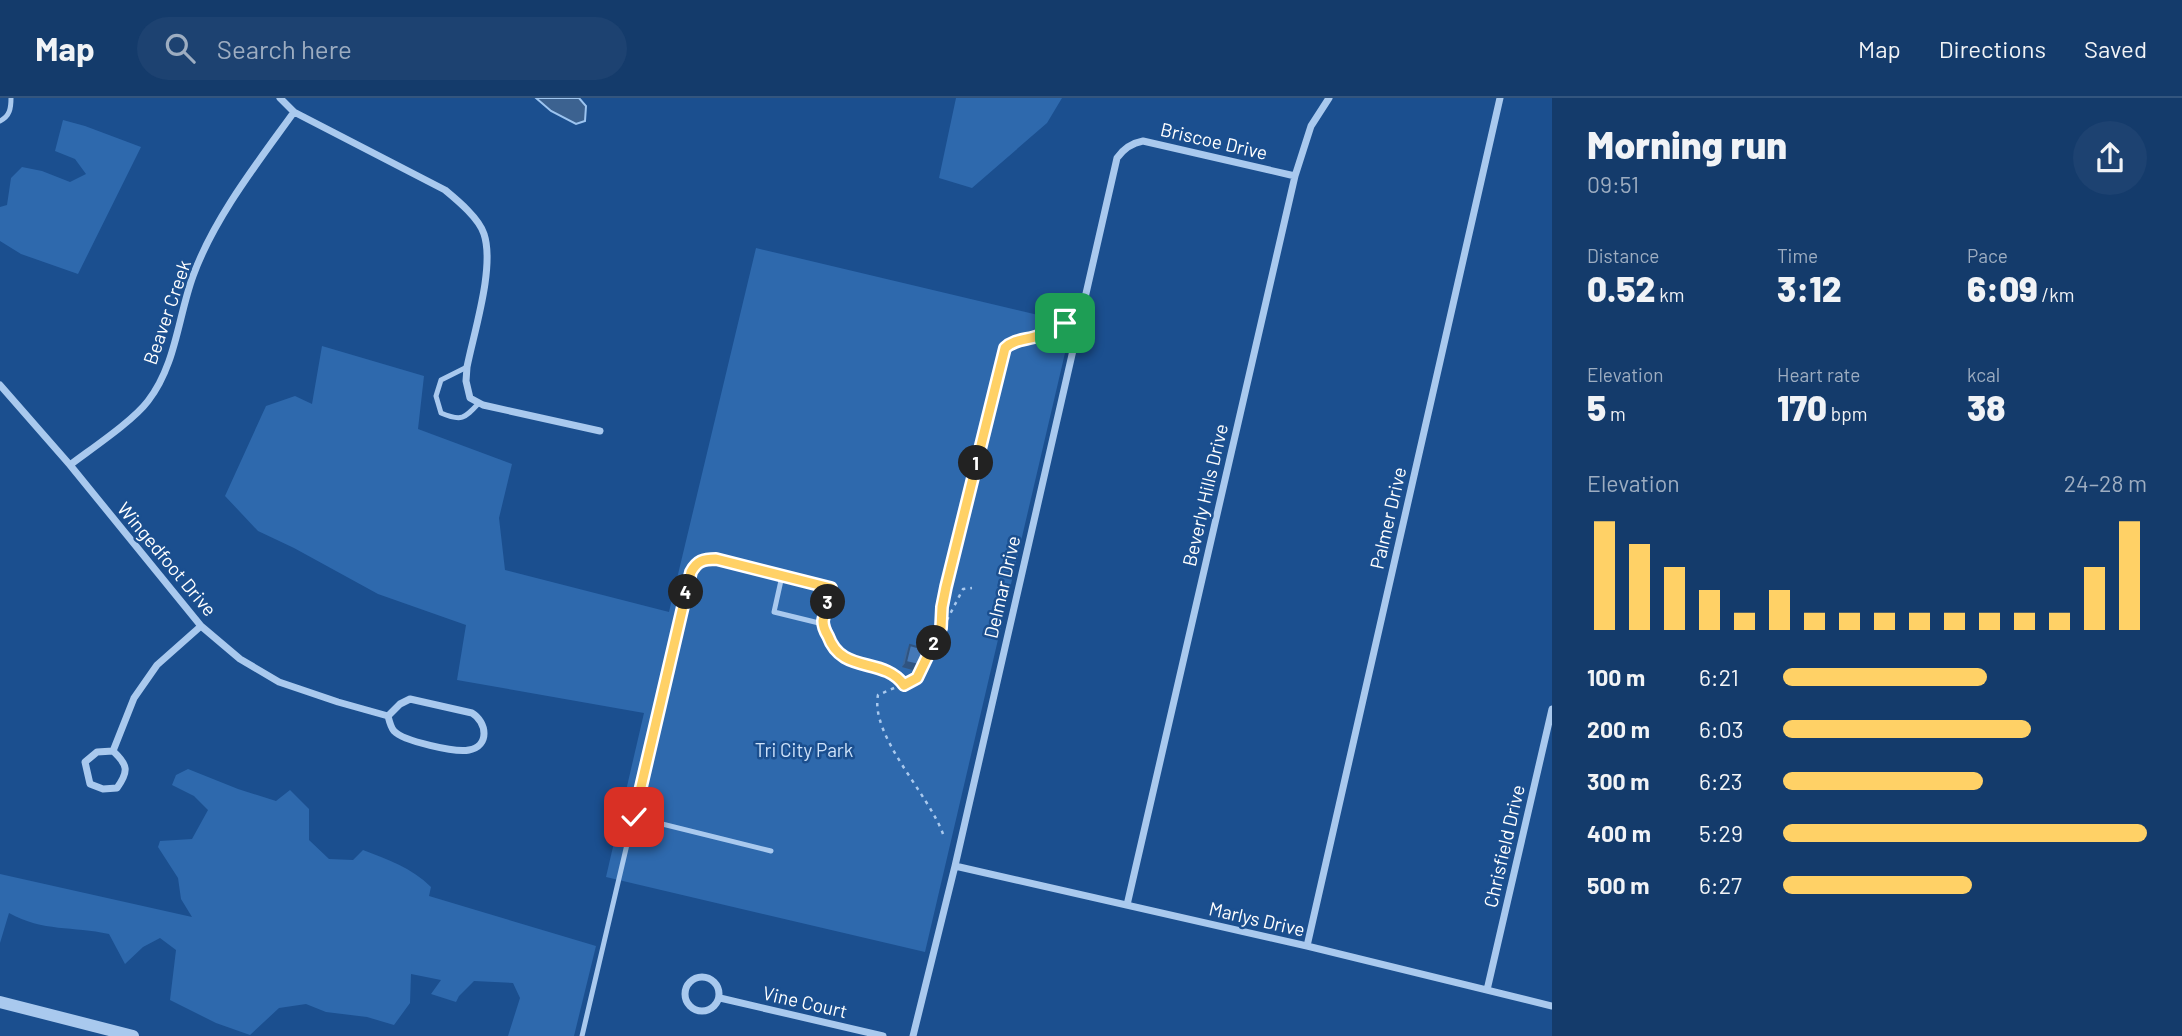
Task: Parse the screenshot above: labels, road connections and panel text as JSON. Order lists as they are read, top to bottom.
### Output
{
  "streets": {
    "street": [
      "Briscoe Drive",
      "Beaver Creek",
      "Beverly Hills Drive",
      "Palmer Drive",
      "Wingedfoot Drive",
      "Delmar Drive",
      "Chrisfield Drive",
      "Marlys Drive",
      "Vine Court"
    ]
  },
  "crossings": [
    ["Briscoe Drive", "Beverly Hills Drive"],
    ["Briscoe Drive", "Delmar Drive"],
    ["Beaver Creek", "Wingedfoot Drive"],
    ["Beverly Hills Drive", "Marlys Drive"],
    ["Palmer Drive", "Marlys Drive"],
    ["Delmar Drive", "Marlys Drive"],
    ["Chrisfield Drive", "Marlys Drive"]
  ],
  "parks": ["Tri City Park"],
  "page": {
    "header": "Map",
    "search": "Search here",
    "nav": ["Map", "Directions", "Saved"],
    "heading": ["Morning run", "09:51"],
    "stats": [
      ["Distance", "0.52 km"],
      ["Time", "3:12"],
      ["Pace", "6:09 /km"],
      ["Elevation", "5 m"],
      ["Heart rate", "170 bpm"],
      ["kcal", "38"]
    ],
    "pins": [
      "1",
      "4",
      "3",
      "2"
    ],
    "chart": ["Elevation", "24–28 m"],
    "list": [
      {
        "name": "100 m",
        "note": "6:21"
      },
      {
        "name": "200 m",
        "note": "6:03"
      },
      {
        "name": "300 m",
        "note": "6:23"
      },
      {
        "name": "400 m",
        "note": "5:29"
      },
      {
        "name": "500 m",
        "note": "6:27"
      }
    ]
  }
}
